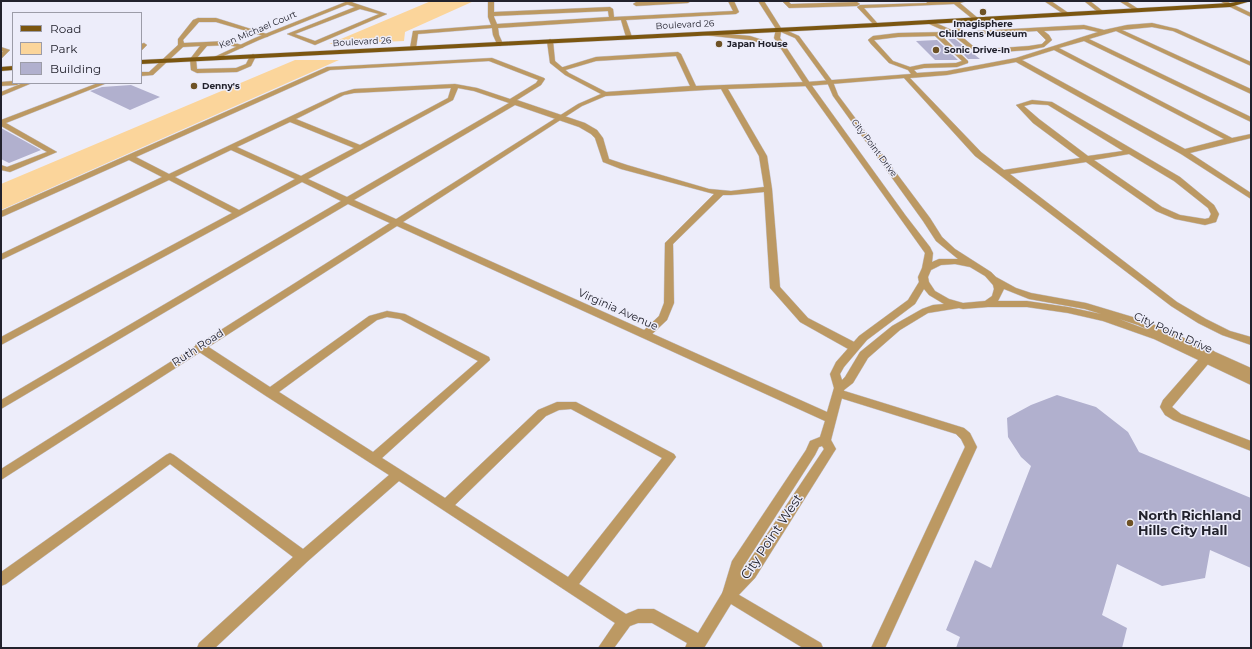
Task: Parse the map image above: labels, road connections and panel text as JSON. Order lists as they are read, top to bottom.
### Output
{
  "streets": {
    "main road": ["Boulevard 26"],
    "street": [
      "Ken Michael Court",
      "City Point Drive",
      "Virginia Avenue",
      "Ruth Road",
      "City Point West"
    ]
  },
  "crossings": [
    ["Boulevard 26", "Ken Michael Court"],
    ["Boulevard 26", "City Point Drive"],
    ["City Point Drive", "City Point West"],
    ["Virginia Avenue", "Ruth Road"],
    ["Virginia Avenue", "City Point West"]
  ],
  "places": [
    "Imagisphere Childrens Museum",
    "Japan House",
    "Sonic Drive-In",
    "Denny's",
    "North Richland Hills City Hall"
  ],
  "legend": ["Road", "Park", "Building"]
}
